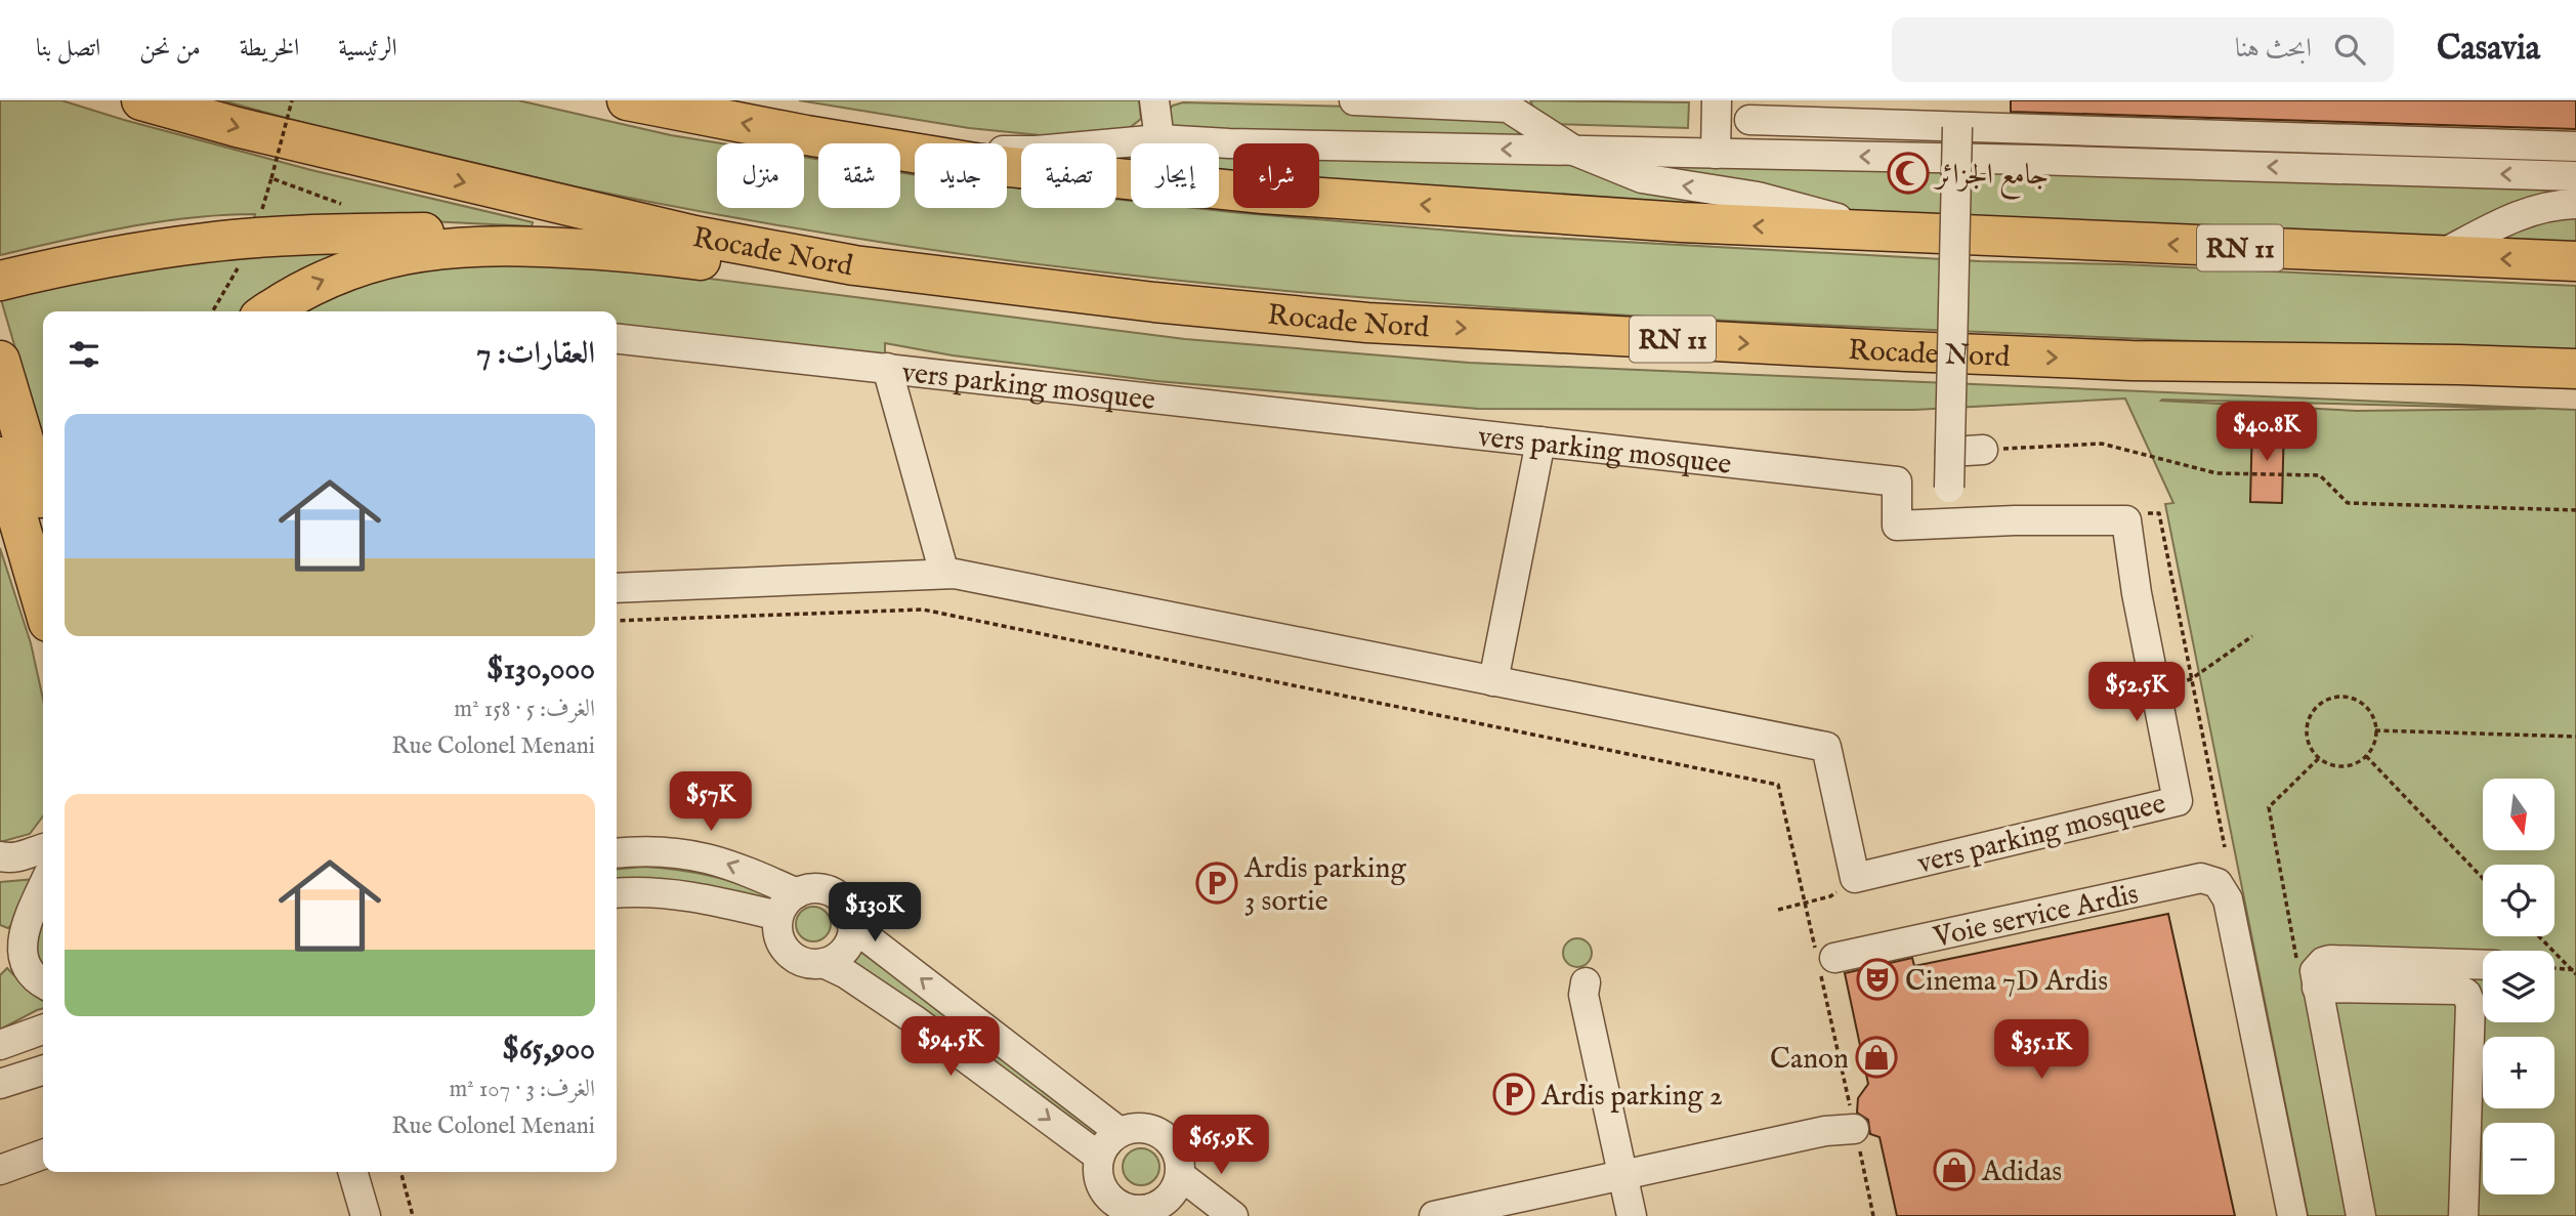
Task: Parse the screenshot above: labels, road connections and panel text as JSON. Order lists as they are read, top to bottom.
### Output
{
  "streets": {
    "highway": ["RN 11", "Rocade Nord"],
    "street": ["vers parking mosquee", "Voie service Ardis"]
  },
  "crossings": [
    ["RN 11", "Rocade Nord"]
  ],
  "places": {
    "mosque": ["جامع الجزائر"],
    "parking": ["Ardis parking 3 sortie", "Ardis parking 2"],
    "theatre": ["Cinema 7D Ardis"],
    "shop": ["Canon", "Adidas"]
  },
  "north": "bottom",
  "page": {
    "header": "Casavia",
    "search": "ابحث هنا",
    "nav": [
      "الرئيسية",
      "الخريطة",
      "من نحن",
      "اتصل بنا"
    ],
    "chip": [
      "شراء",
      "إيجار",
      "تصفية",
      "جديد",
      "شقة",
      "منزل"
    ],
    "heading": "العقارات: 7",
    "list": [
      {
        "name": "$130,000",
        "note": "الغرف: 5 · 158 m² · Rue Colonel Menani"
      },
      {
        "name": "$65,900",
        "note": "الغرف: 3 · 107 m² · Rue Colonel Menani"
      }
    ],
    "price": [
      "$40.8K",
      "$52.5K",
      "$57K",
      "$130K",
      "$94.5K",
      "$35.1K",
      "$65.9K"
    ],
    "map_buttons": ["+", "−"]
  }
}
